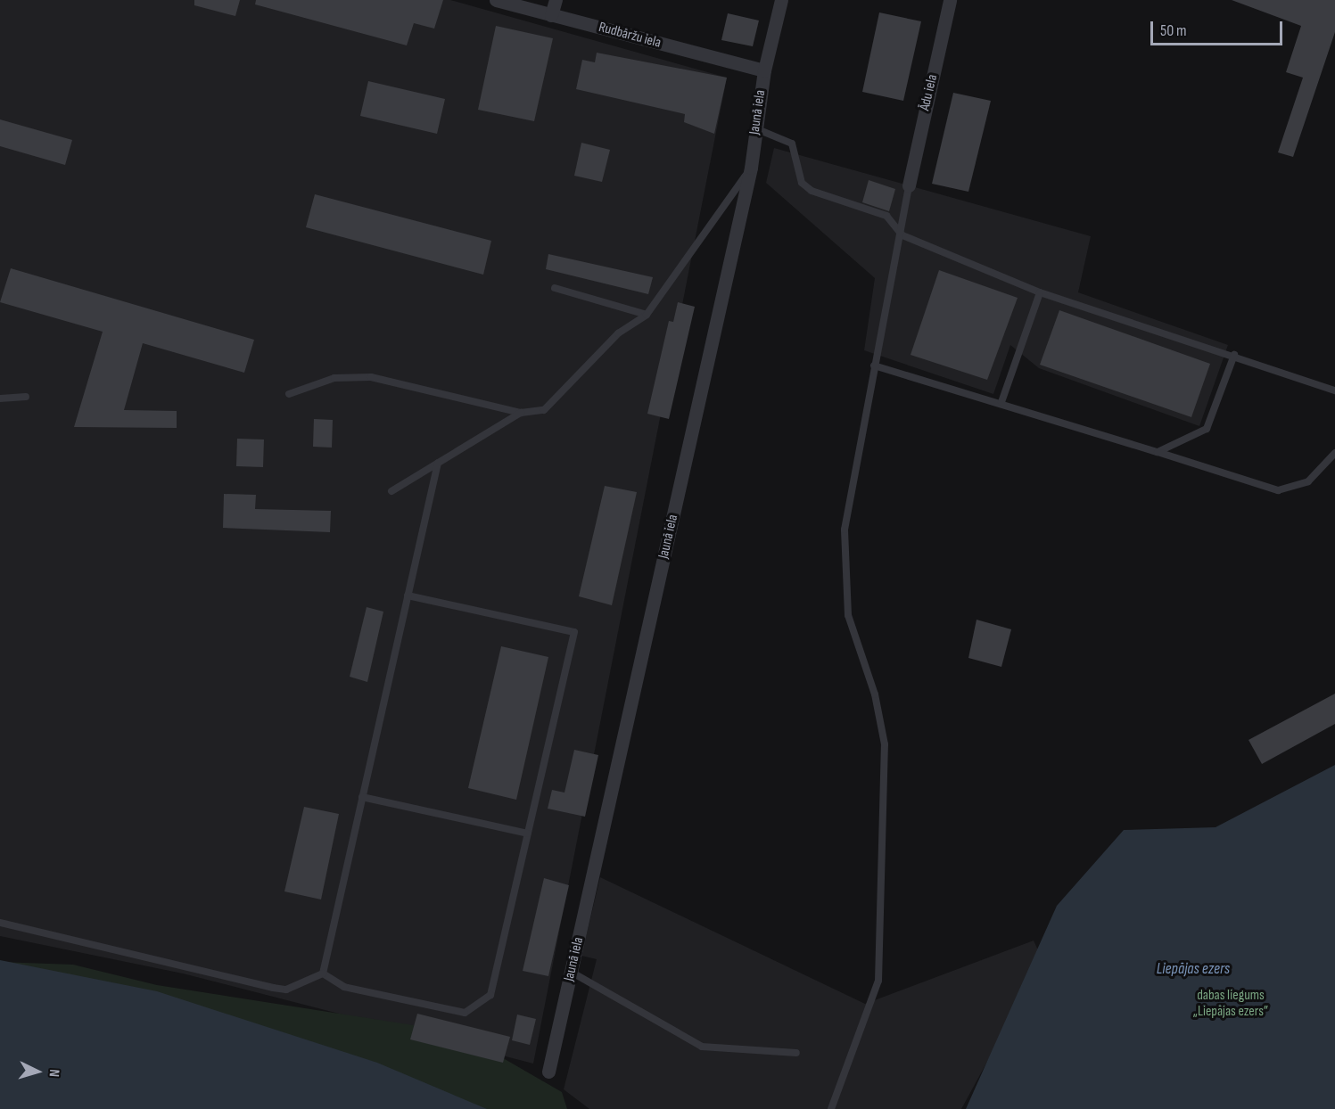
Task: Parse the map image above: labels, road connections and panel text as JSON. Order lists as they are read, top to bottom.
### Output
{
  "streets": {
    "street": ["Rudbāržu iela", "Ādu iela", "Jaunā iela"]
  },
  "crossings": [
    ["Rudbāržu iela", "Jaunā iela"]
  ],
  "water": ["Liepājas ezers"],
  "parks": ["dabas liegums „Liepājas ezers”"],
  "scale_bar": "50 m",
  "north": "right"
}
